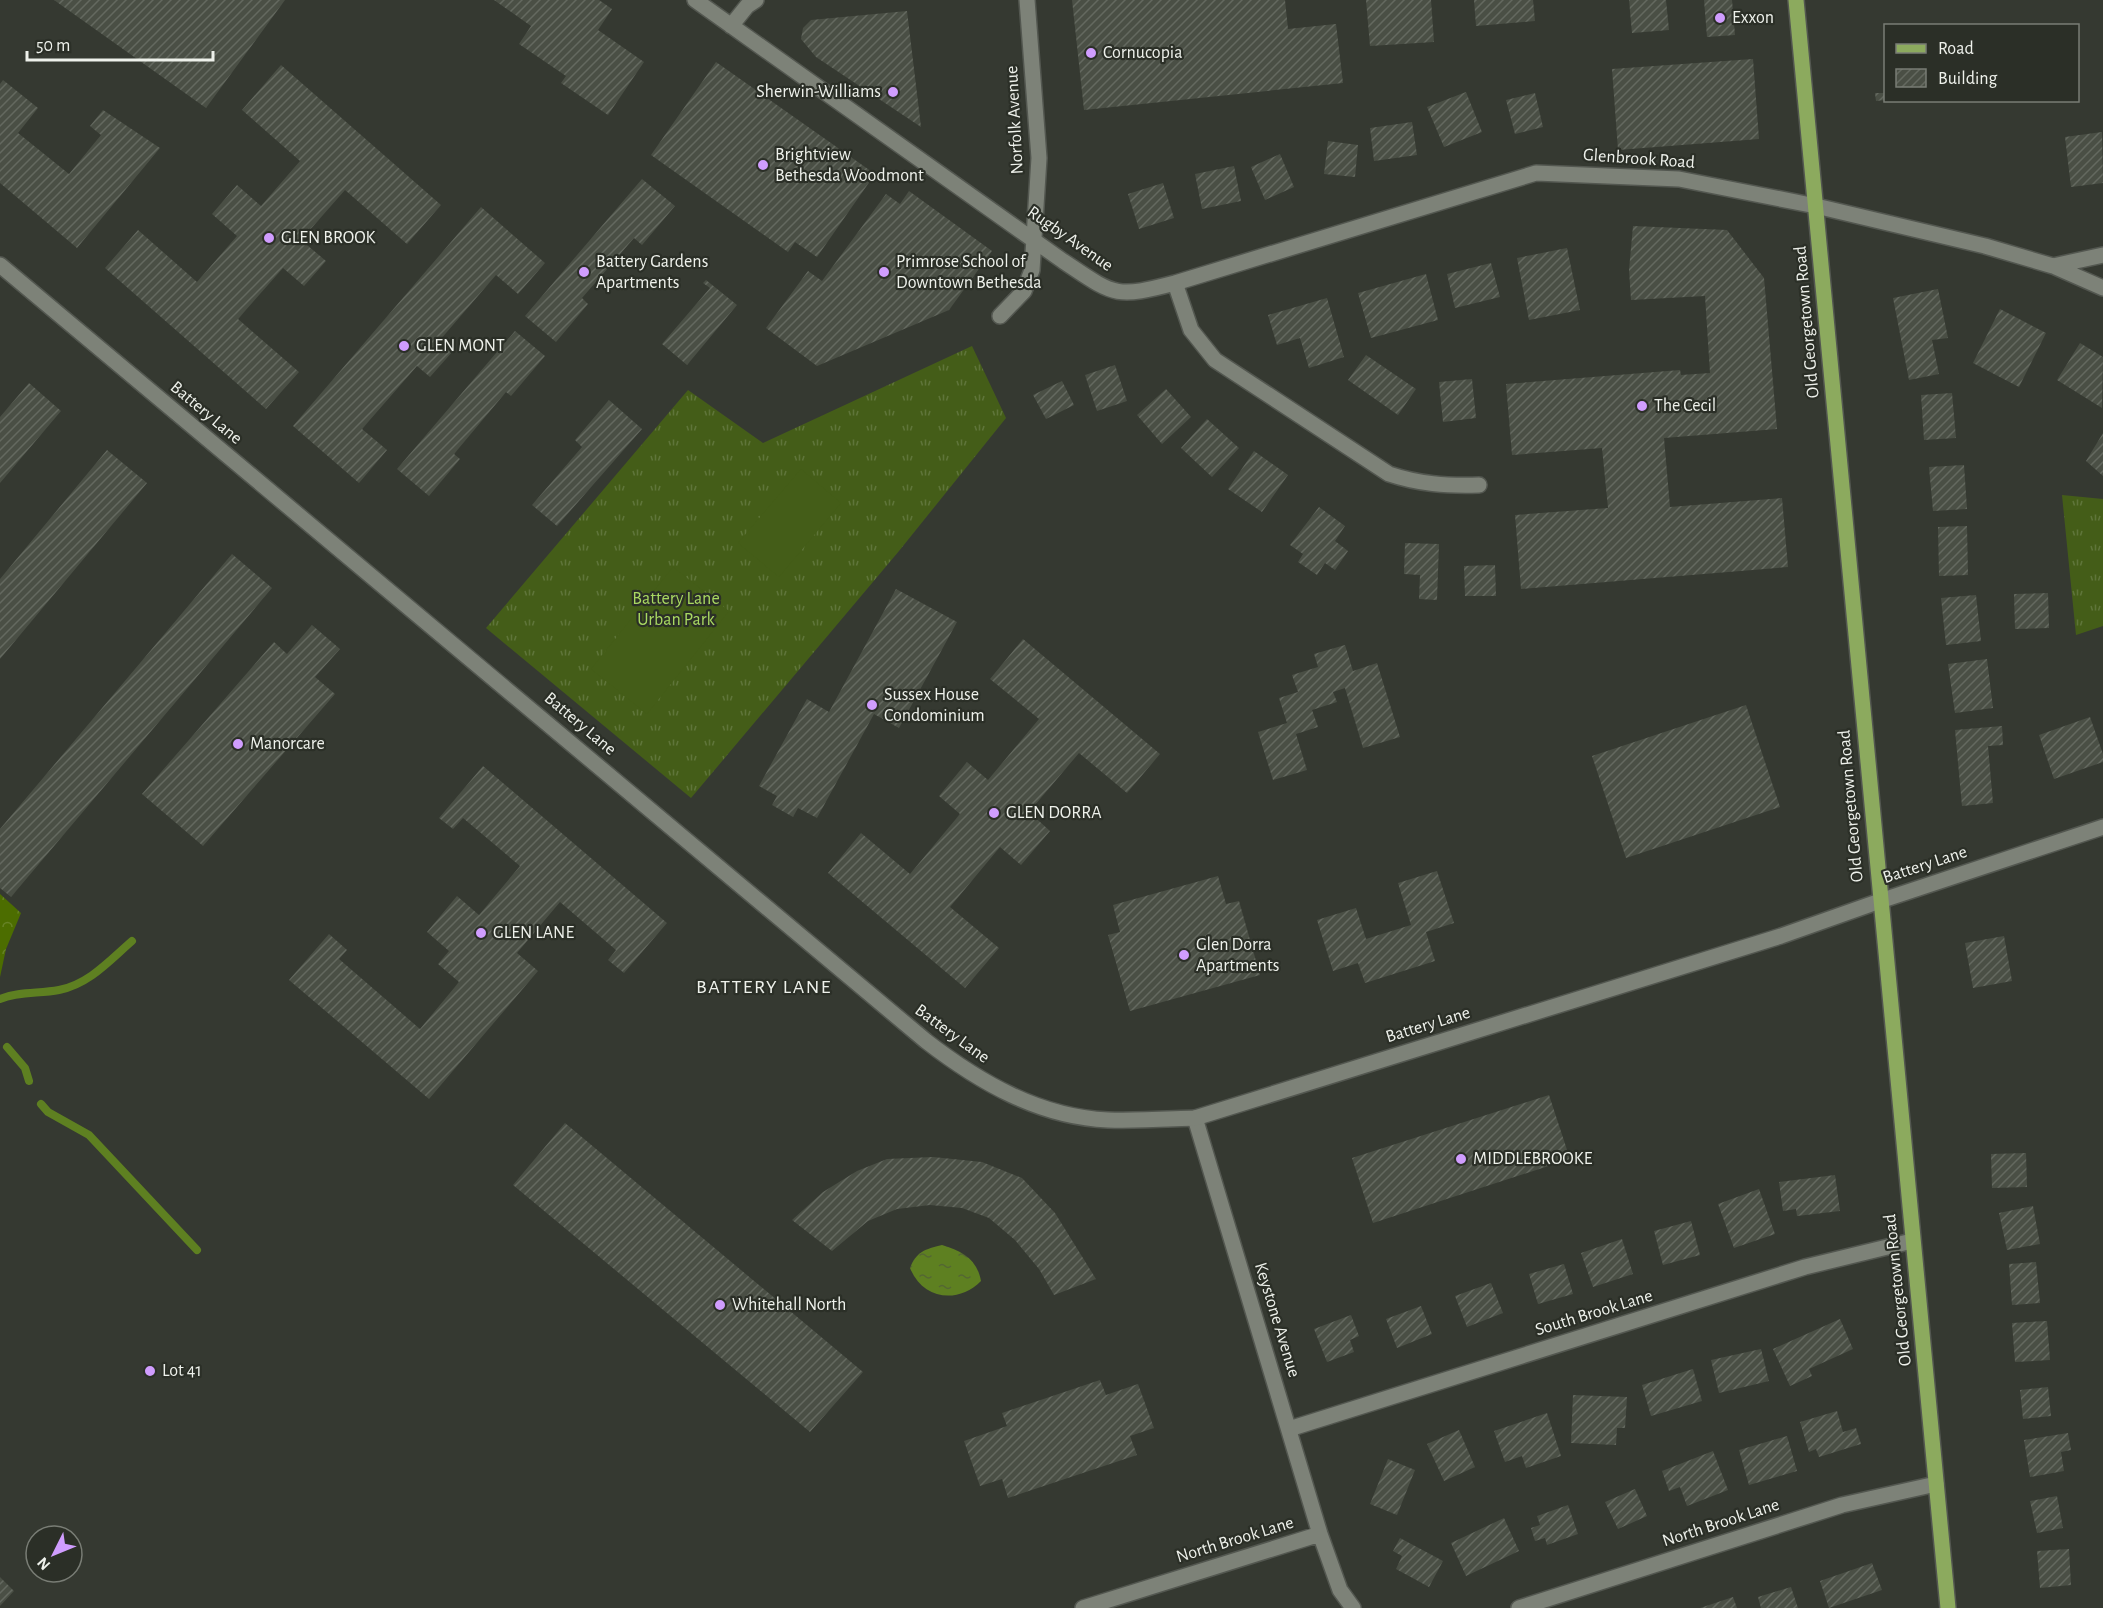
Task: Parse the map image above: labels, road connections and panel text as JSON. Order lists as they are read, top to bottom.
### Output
{
  "streets": {
    "main road": ["Old Georgetown Road"],
    "street": [
      "Norfolk Avenue",
      "Glenbrook Road",
      "Rugby Avenue",
      "Battery Lane",
      "South Brook Lane",
      "Keystone Avenue",
      "North Brook Lane"
    ]
  },
  "crossings": [
    ["Norfolk Avenue", "Rugby Avenue"],
    ["Glenbrook Road", "Rugby Avenue"],
    ["Glenbrook Road", "Old Georgetown Road"],
    ["Old Georgetown Road", "Battery Lane"],
    ["Old Georgetown Road", "South Brook Lane"],
    ["Old Georgetown Road", "North Brook Lane"],
    ["Battery Lane", "Keystone Avenue"],
    ["South Brook Lane", "Keystone Avenue"],
    ["Keystone Avenue", "North Brook Lane"]
  ],
  "districts": ["BATTERY LANE"],
  "parks": ["Battery Lane Urban Park"],
  "places": [
    "Exxon",
    "Cornucopia",
    "Sherwin-Williams",
    "Brightview Bethesda Woodmont",
    "GLEN BROOK",
    "Battery Gardens Apartments",
    "Primrose School of Downtown Bethesda",
    "GLEN MONT",
    "The Cecil",
    "Sussex House Condominium",
    "Manorcare",
    "GLEN DORRA",
    "GLEN LANE",
    "Glen Dorra Apartments",
    "MIDDLEBROOKE",
    "Whitehall North",
    "Lot 41"
  ],
  "legend": ["Road", "Building"],
  "scale_bar": "50 m",
  "north": "bottom left"
}
